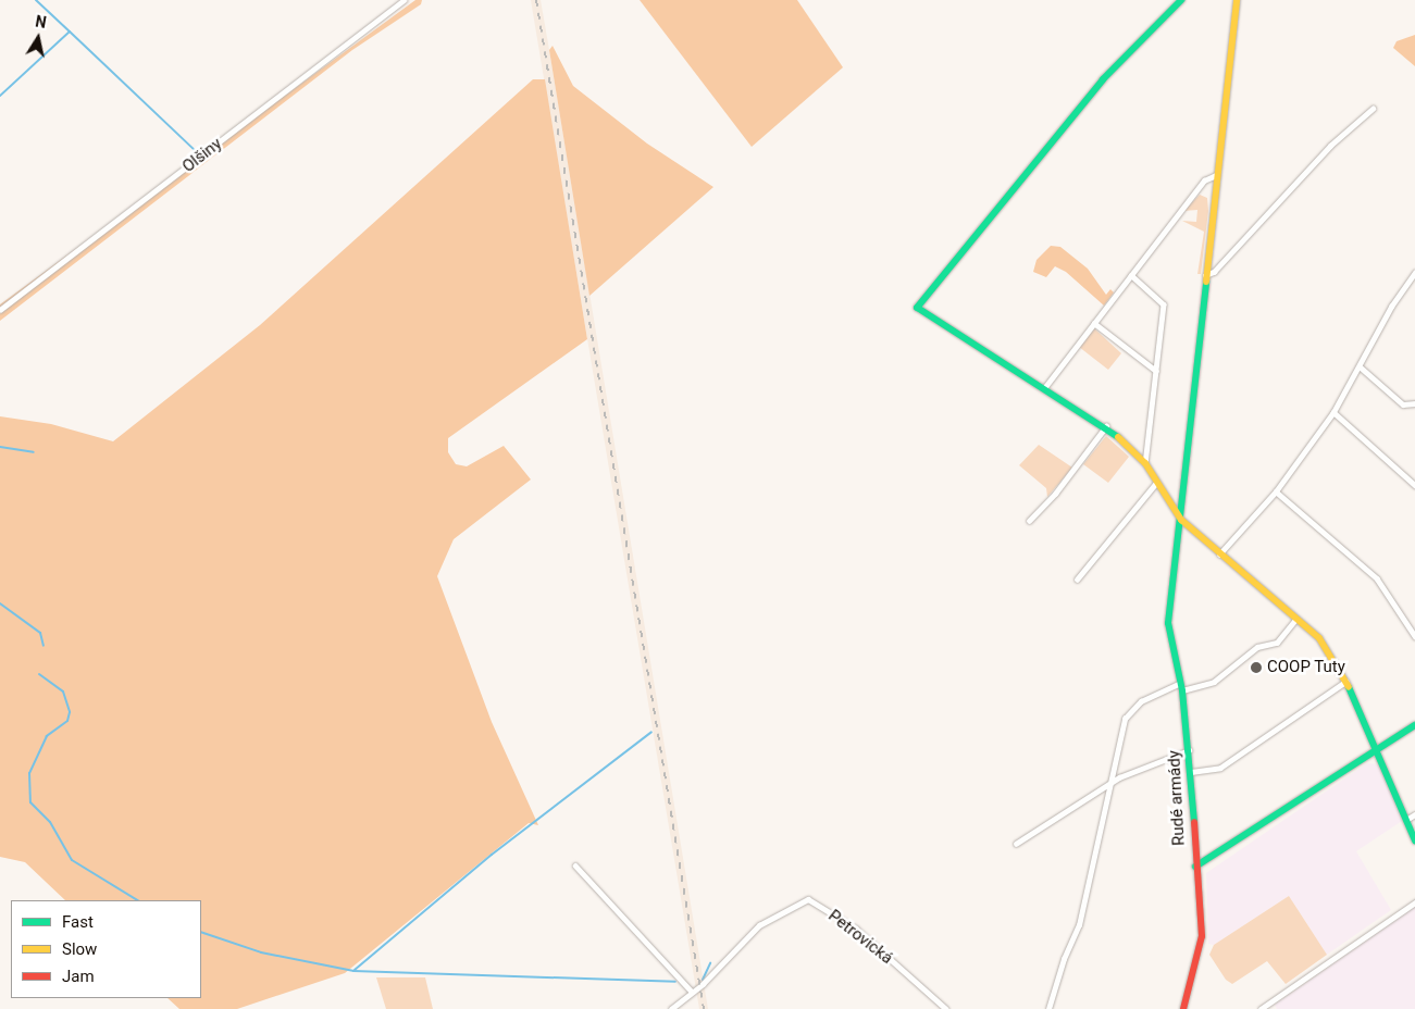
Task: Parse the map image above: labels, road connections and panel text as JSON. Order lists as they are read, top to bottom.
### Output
{
  "streets": {
    "street": ["Olšiny", "Rudé armády", "Petrovická"]
  },
  "places": ["COOP Tuty"],
  "legend": ["Fast", "Slow", "Jam"],
  "north": "top"
}
